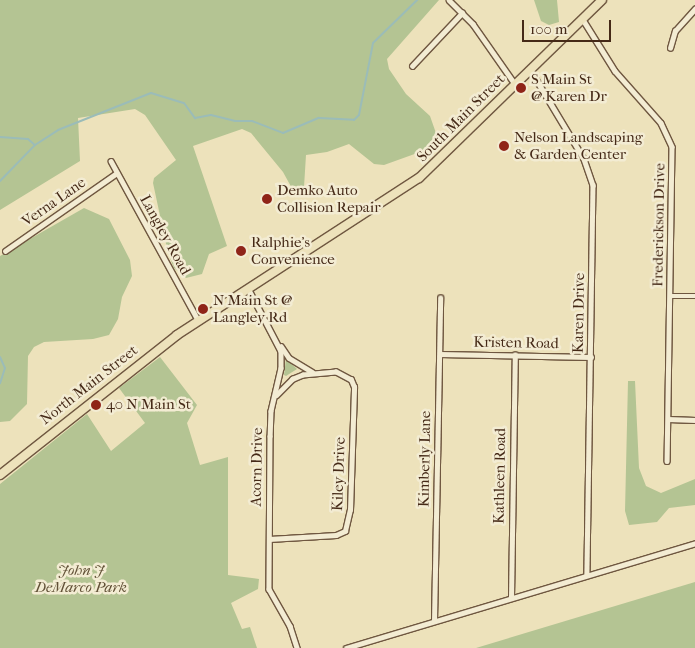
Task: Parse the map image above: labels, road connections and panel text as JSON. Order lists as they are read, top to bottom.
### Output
{
  "streets": {
    "main road": ["South Main Street", "North Main Street"],
    "street": [
      "Verna Lane",
      "Frederickson Drive",
      "Langley Road",
      "Karen Drive",
      "Kristen Road",
      "Kimberly Lane",
      "Acorn Drive",
      "Kiley Drive",
      "Kathleen Road"
    ]
  },
  "crossings": [
    ["South Main Street", "Frederickson Drive"],
    ["South Main Street", "Langley Road"],
    ["South Main Street", "Karen Drive"],
    ["South Main Street", "North Main Street"],
    ["South Main Street", "Acorn Drive"],
    ["Verna Lane", "Langley Road"],
    ["Langley Road", "North Main Street"],
    ["Karen Drive", "Kristen Road"],
    ["Kristen Road", "Kimberly Lane"],
    ["Kristen Road", "Kathleen Road"],
    ["Acorn Drive", "Kiley Drive"]
  ],
  "parks": ["John J DeMarco Park"],
  "places": [
    "S Main St @ Karen Dr",
    "Nelson Landscaping & Garden Center",
    "Demko Auto Collision Repair",
    "Ralphie's Convenience",
    "N Main St @ Langley Rd",
    "40 N Main St"
  ],
  "scale_bar": "100 m"
}
